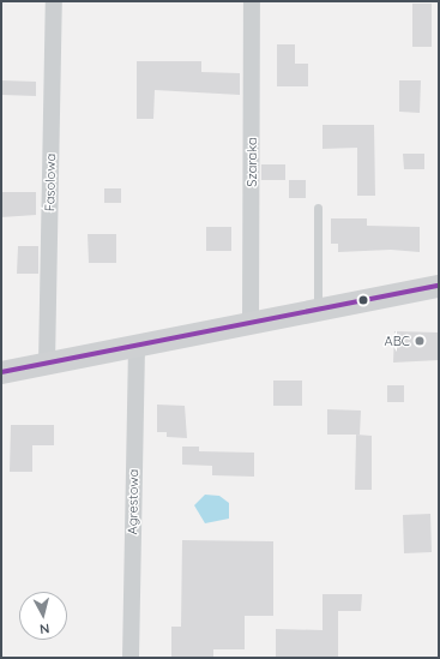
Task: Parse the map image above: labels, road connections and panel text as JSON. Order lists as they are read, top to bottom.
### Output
{
  "streets": {
    "street": ["Szaraka", "Fasolowa", "Agrestowa"]
  },
  "places": ["ABC"],
  "north": "bottom"
}
